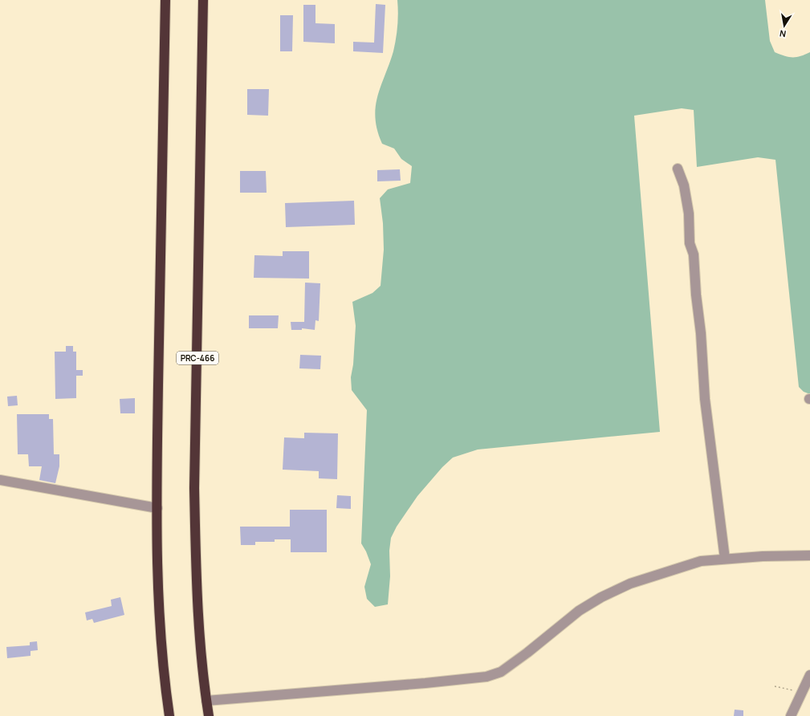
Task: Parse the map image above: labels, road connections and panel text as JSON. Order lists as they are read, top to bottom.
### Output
{
  "streets": {
    "highway": ["PRC-466"]
  },
  "north": "bottom"
}
